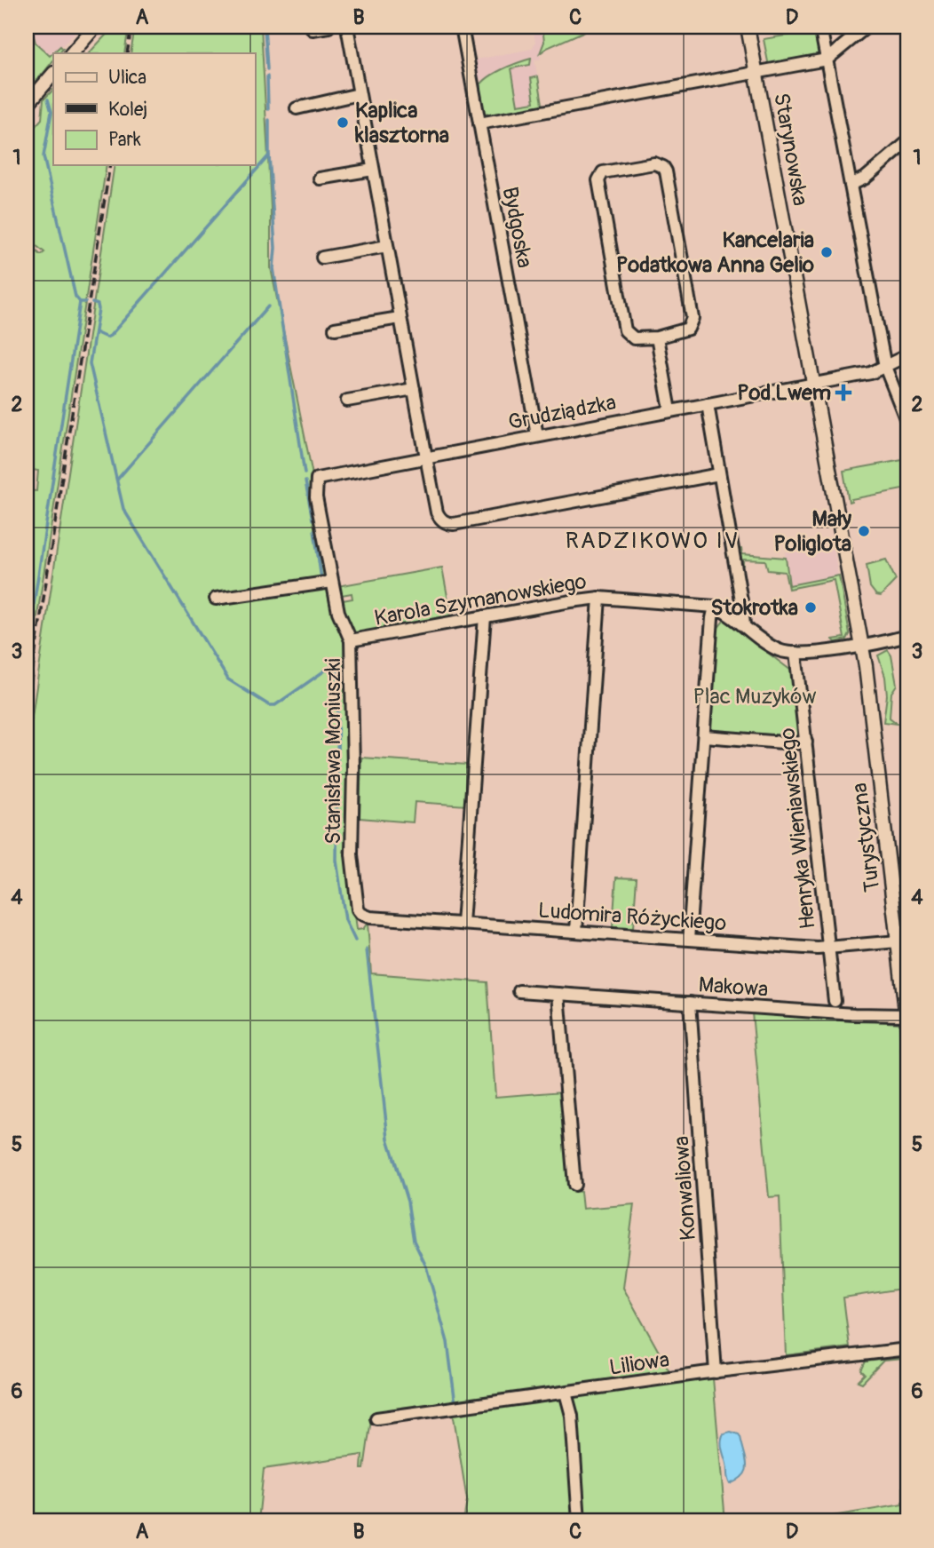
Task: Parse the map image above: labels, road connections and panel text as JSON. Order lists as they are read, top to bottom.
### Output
{
  "streets": {
    "street": [
      "Starynowska",
      "Bydgoska",
      "Grudziądzka",
      "Karola Szymanowskiego",
      "Stanisława Moniuszki",
      "Henryka Wieniawskiego",
      "Turystyczna",
      "Ludomira Różyckiego",
      "Makowa",
      "Konwaliowa",
      "Liliowa"
    ]
  },
  "crossings": [
    ["Starynowska", "Grudziądzka"],
    ["Starynowska", "Karola Szymanowskiego"],
    ["Starynowska", "Turystyczna"],
    ["Bydgoska", "Grudziądzka"],
    ["Grudziądzka", "Stanisława Moniuszki"],
    ["Karola Szymanowskiego", "Stanisława Moniuszki"],
    ["Karola Szymanowskiego", "Henryka Wieniawskiego"],
    ["Karola Szymanowskiego", "Turystyczna"],
    ["Stanisława Moniuszki", "Ludomira Różyckiego"],
    ["Henryka Wieniawskiego", "Ludomira Różyckiego"],
    ["Turystyczna", "Ludomira Różyckiego"],
    ["Turystyczna", "Makowa"],
    ["Makowa", "Konwaliowa"],
    ["Konwaliowa", "Liliowa"]
  ],
  "districts": ["RADZIKOWO IV"],
  "parks": ["Plac Muzyków"],
  "places": {
    "other": [
      "Kaplica klasztorna",
      "Kancelaria Podatkowa Anna Gelio",
      "Mały Poliglota",
      "Stokrotka"
    ],
    "health": ["Pod Lwem"]
  },
  "legend": ["Ulica", "Kolej", "Park"],
  "grid": {
    "columns": [
      "A",
      "B",
      "C",
      "D"
    ],
    "rows": [
      "1",
      "2",
      "3",
      "4",
      "5",
      "6"
    ]
  }
}
